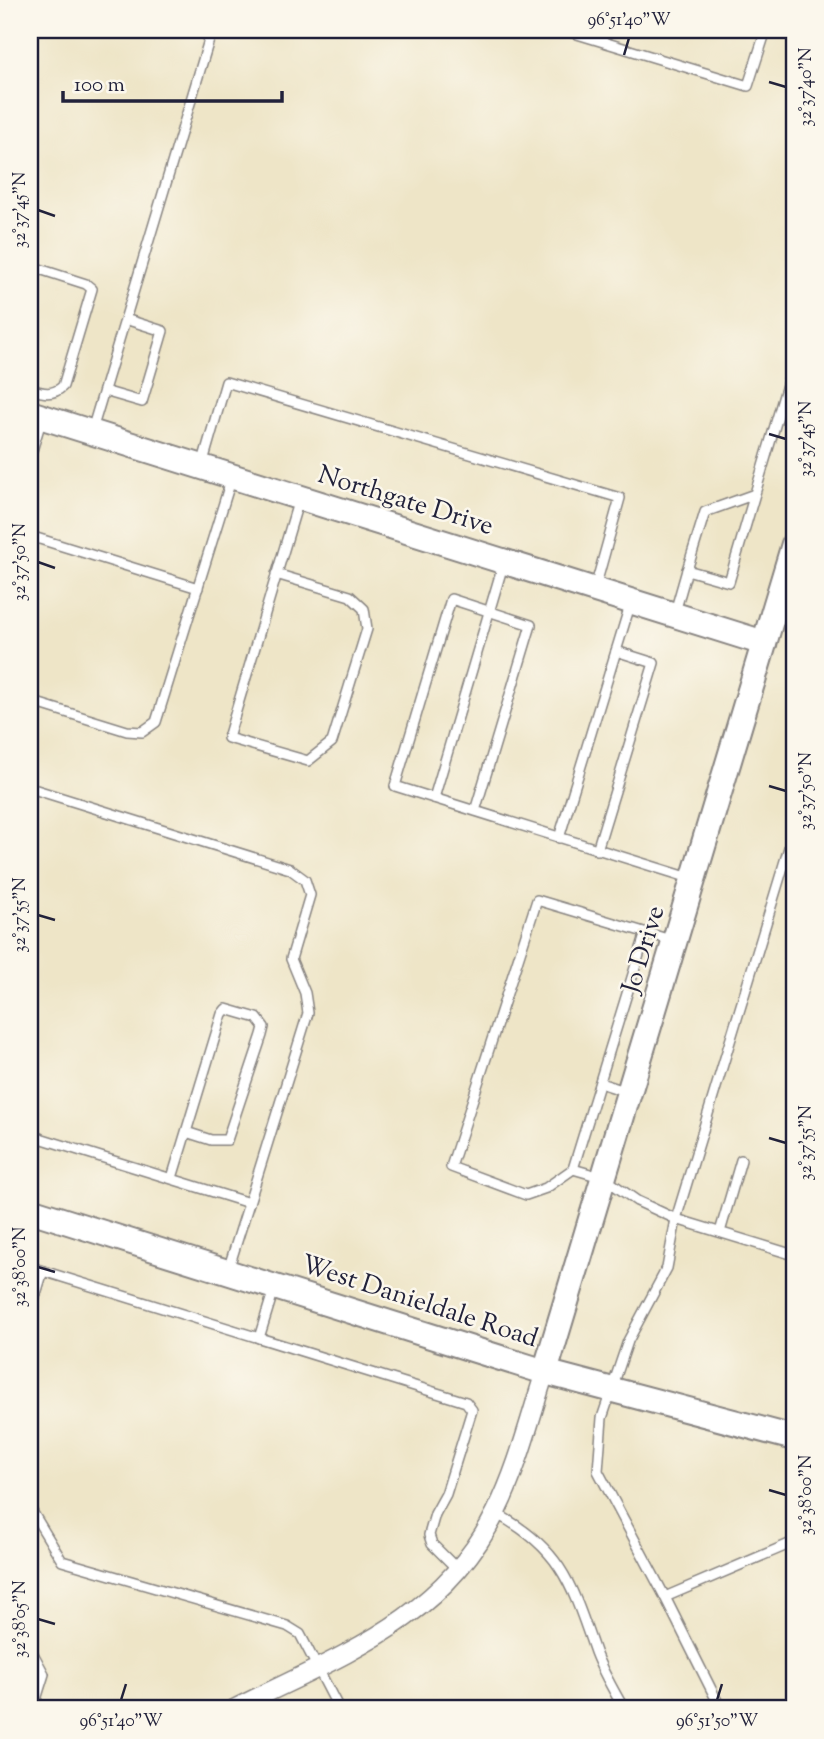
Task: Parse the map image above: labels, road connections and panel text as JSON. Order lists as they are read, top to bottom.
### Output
{
  "streets": {
    "street": ["Northgate Drive", "Jo Drive", "West Danieldale Road"]
  },
  "crossings": [
    ["Northgate Drive", "Jo Drive"],
    ["Jo Drive", "West Danieldale Road"]
  ],
  "scale_bar": "100 m",
  "coordinates": [
    "96°51'40\"W",
    "32°37'40\"N",
    "32°37'45\"N",
    "32°37'50\"N",
    "32°37'55\"N",
    "32°38'00\"N",
    "32°38'05\"N",
    "96°51'50\"W"
  ]
}
